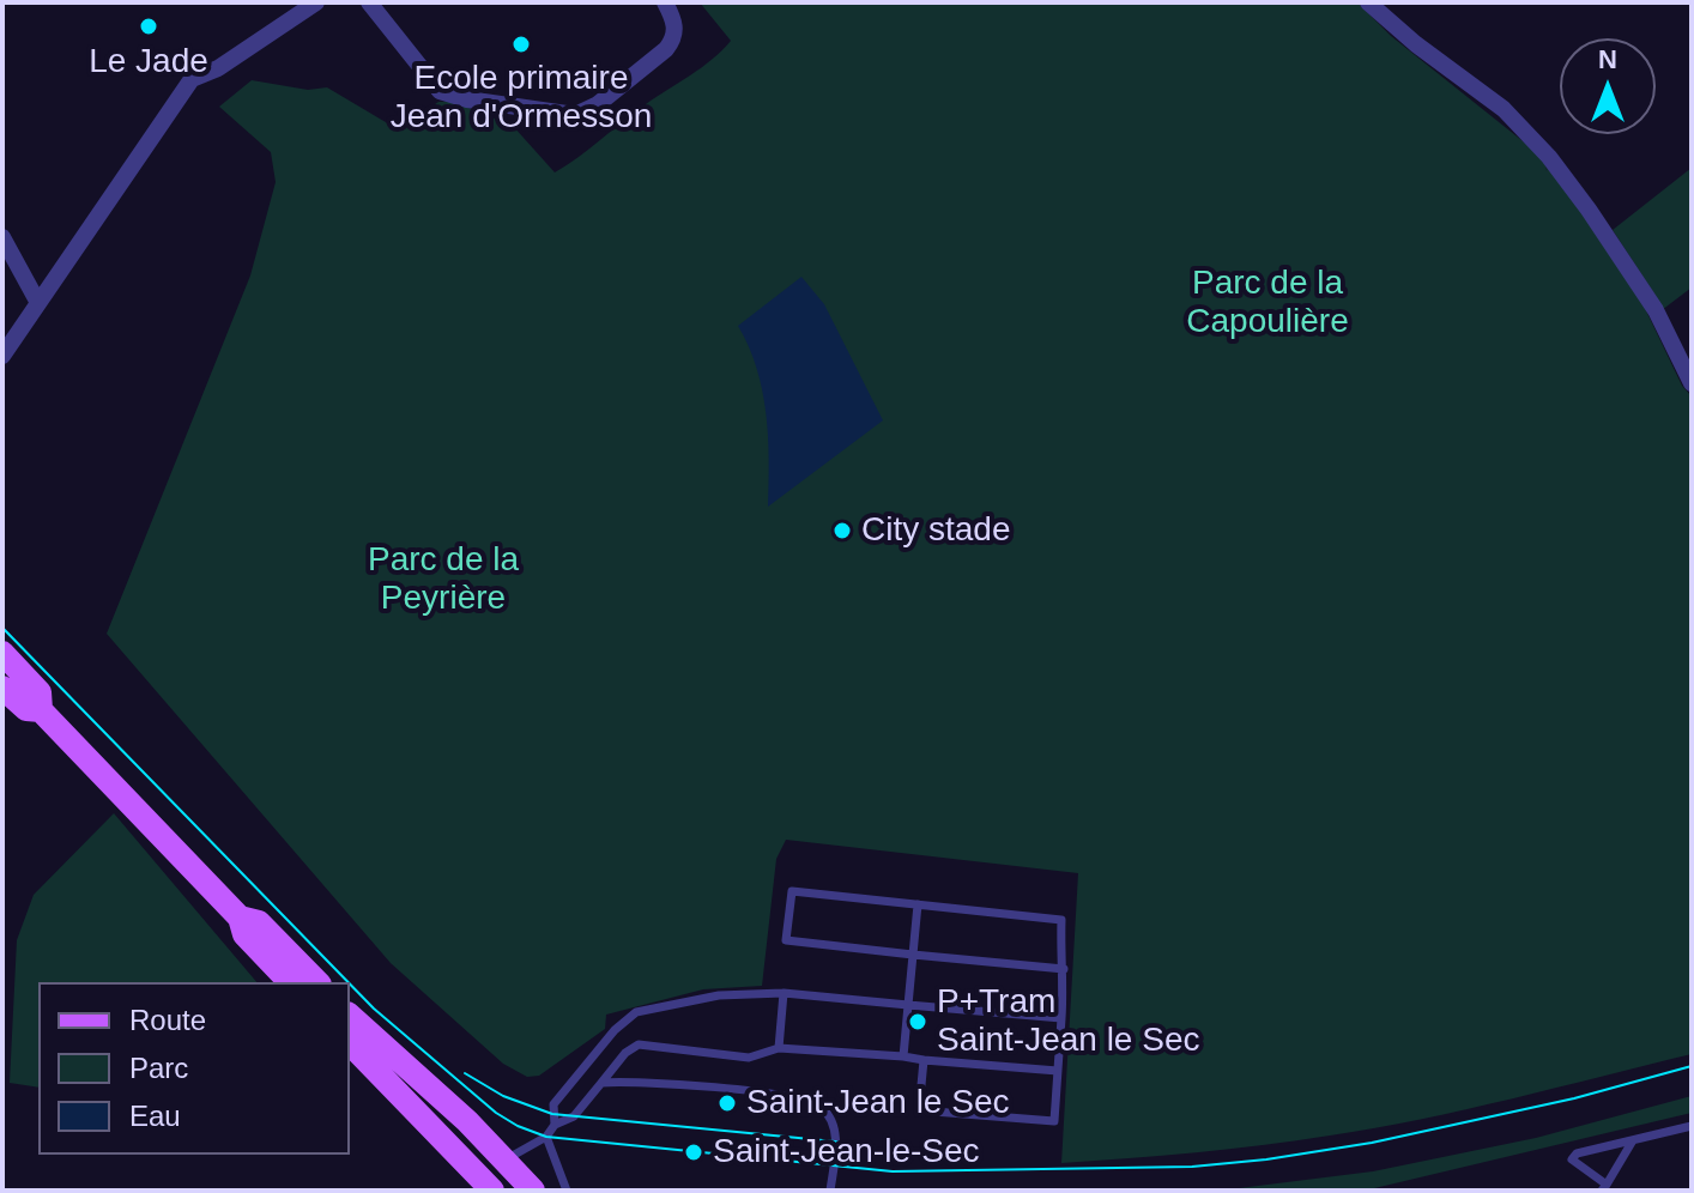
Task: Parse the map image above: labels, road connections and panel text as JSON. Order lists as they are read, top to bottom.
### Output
{
  "parks": ["Parc de la Capoulière", "Parc de la Peyrière"],
  "places": [
    "Le Jade",
    "Ecole primaire Jean d'Ormesson",
    "City stade",
    "P+Tram Saint-Jean le Sec",
    "Saint-Jean le Sec",
    "Saint-Jean-le-Sec"
  ],
  "legend": ["Route", "Parc", "Eau"],
  "north": "top"
}
